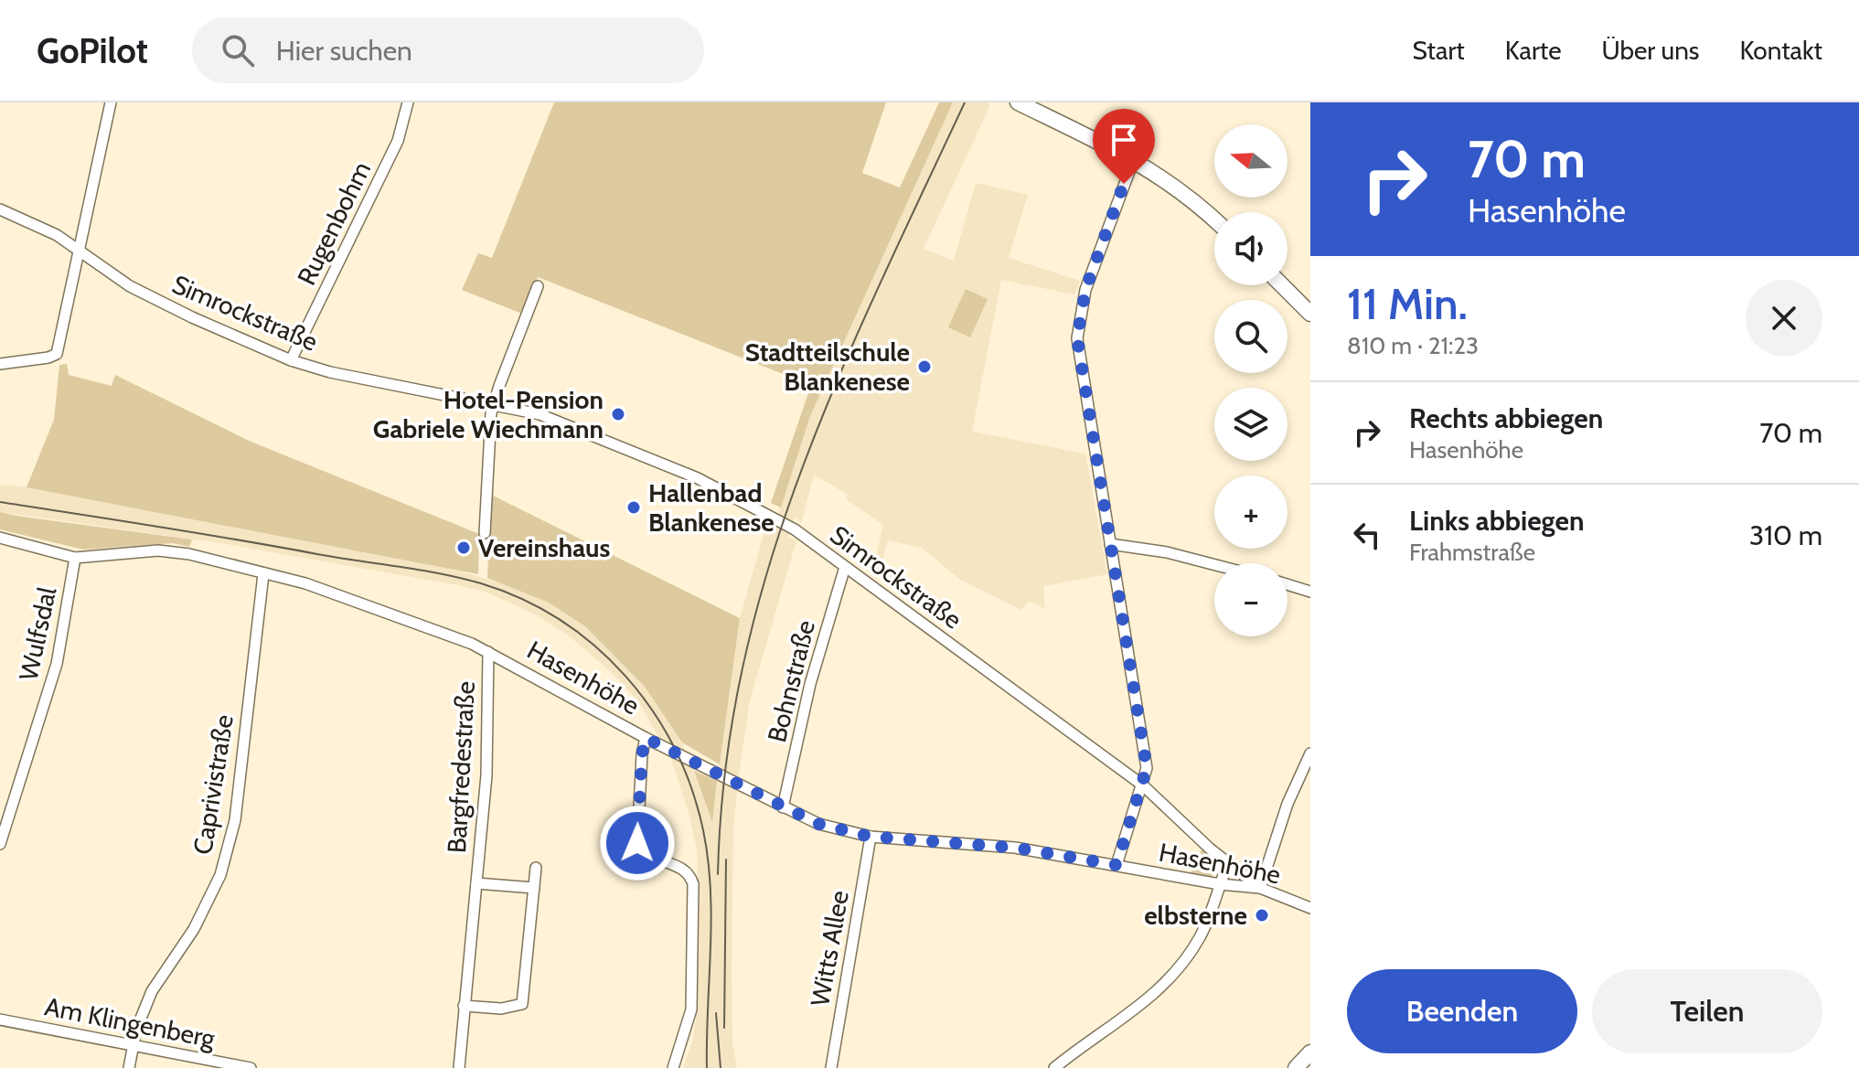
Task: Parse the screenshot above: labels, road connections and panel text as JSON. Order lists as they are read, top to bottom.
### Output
{
  "streets": {
    "street": [
      "Rugenbohm",
      "Simrockstraße",
      "Wulfsdal",
      "Hasenhöhe",
      "Bohnstraße",
      "Bargfredestraße",
      "Caprivistraße",
      "Witts Allee",
      "Am Klingenberg"
    ]
  },
  "crossings": [
    ["Rugenbohm", "Simrockstraße"],
    ["Simrockstraße", "Hasenhöhe"],
    ["Simrockstraße", "Bohnstraße"],
    ["Wulfsdal", "Hasenhöhe"],
    ["Hasenhöhe", "Bohnstraße"],
    ["Hasenhöhe", "Bargfredestraße"],
    ["Hasenhöhe", "Caprivistraße"],
    ["Hasenhöhe", "Witts Allee"],
    ["Caprivistraße", "Am Klingenberg"]
  ],
  "places": [
    "Stadtteilschule Blankenese",
    "Hotel-Pension Gabriele Wiechmann",
    "Hallenbad Blankenese",
    "Vereinshaus",
    "elbsterne"
  ],
  "north": "left",
  "page": {
    "header": "GoPilot",
    "search": "Hier suchen",
    "nav": [
      "Start",
      "Karte",
      "Über uns",
      "Kontakt"
    ],
    "turn": ["70 m", "Hasenhöhe"],
    "map_buttons": ["+", "−"],
    "heading": ["11 Min.", "810 m · 21:23"],
    "list": [
      {
        "name": "Rechts abbiegen",
        "note": "Hasenhöhe",
        "value": "70 m"
      },
      {
        "name": "Links abbiegen",
        "note": "Frahmstraße",
        "value": "310 m"
      }
    ],
    "buttons": ["Beenden", "Teilen"]
  }
}
